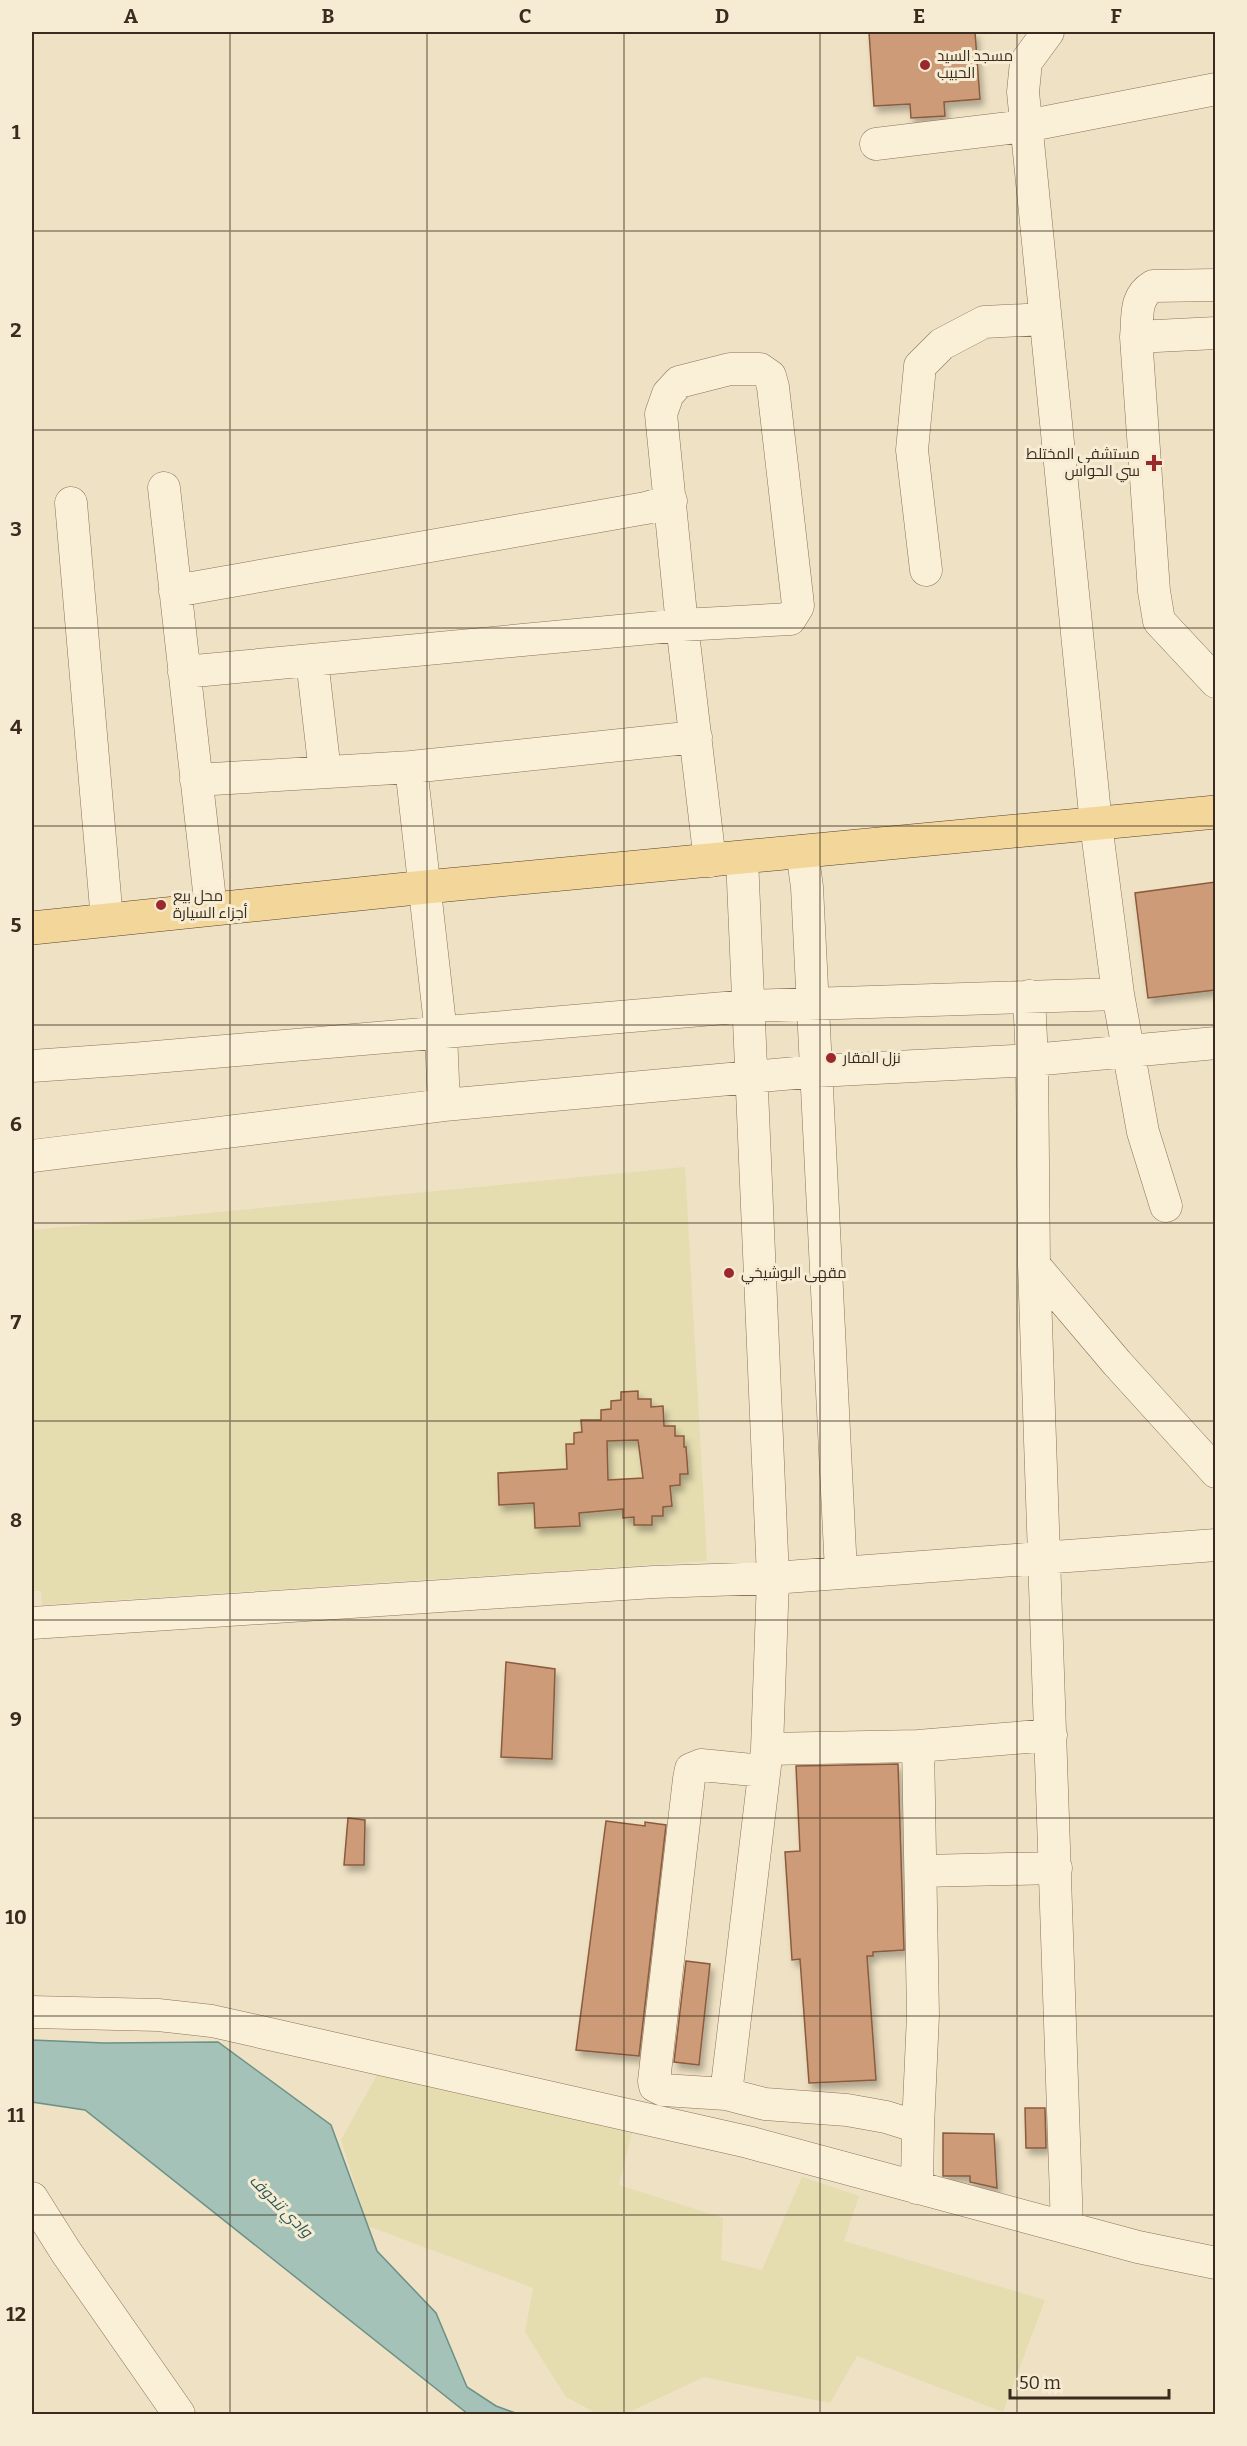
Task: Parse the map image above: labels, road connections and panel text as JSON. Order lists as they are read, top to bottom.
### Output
{
  "water": ["وادي تندوف"],
  "places": {
    "other": [
      "مسجد السيد الحبيب",
      "محل بيع أجزاء السيارة",
      "نزل المقار",
      "مقهى البوشيخي"
    ],
    "health": ["مستشفى المختلط سي الحواس"]
  },
  "scale_bar": "50 m",
  "grid": {
    "columns": [
      "A",
      "B",
      "C",
      "D",
      "E",
      "F"
    ],
    "rows": [
      "1",
      "2",
      "3",
      "4",
      "5",
      "6",
      "7",
      "8",
      "9",
      "10",
      "11",
      "12"
    ]
  }
}
